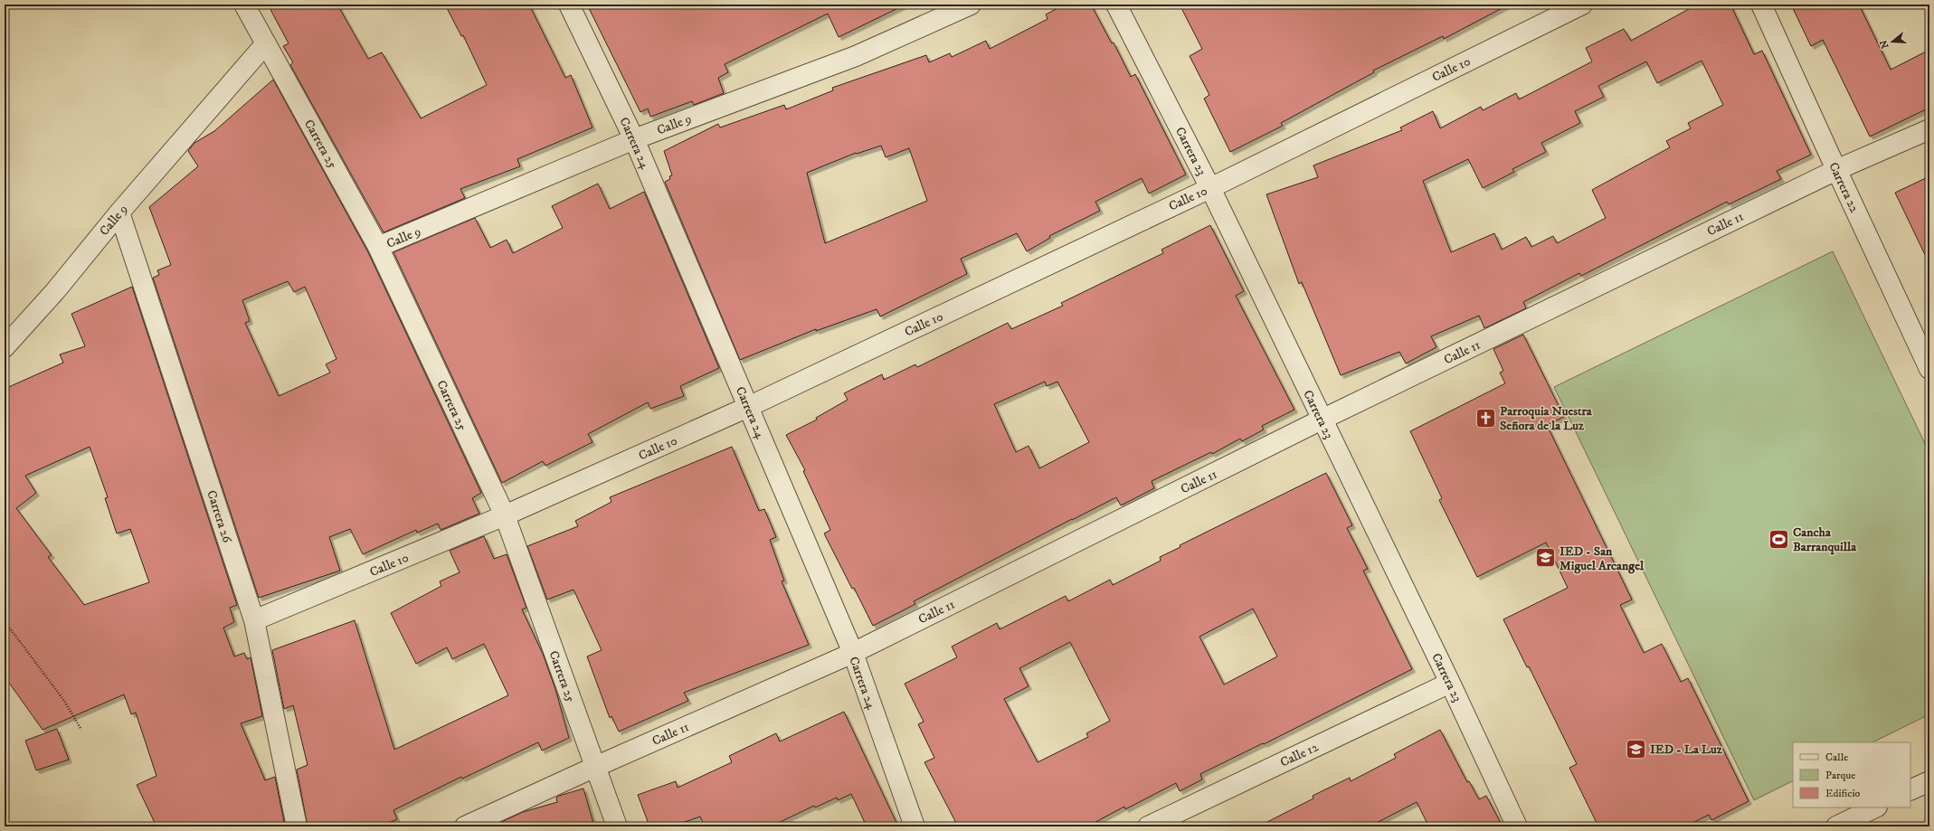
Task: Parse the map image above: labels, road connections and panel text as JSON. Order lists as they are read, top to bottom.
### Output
{
  "streets": {
    "street": [
      "Calle 10",
      "Calle 9",
      "Carrera 24",
      "Carrera 25",
      "Carrera 23",
      "Carrera 22",
      "Calle 11",
      "Carrera 26",
      "Calle 12"
    ]
  },
  "crossings": [
    ["Calle 10", "Carrera 24"],
    ["Calle 10", "Carrera 25"],
    ["Calle 10", "Carrera 23"],
    ["Calle 10", "Carrera 26"],
    ["Calle 9", "Carrera 24"],
    ["Calle 9", "Carrera 25"],
    ["Calle 9", "Carrera 26"],
    ["Carrera 24", "Calle 11"],
    ["Carrera 25", "Calle 11"],
    ["Carrera 23", "Calle 11"],
    ["Carrera 23", "Calle 12"],
    ["Carrera 22", "Calle 11"]
  ],
  "places": {
    "church": ["Parroquia Nuestra Señora de la Luz"],
    "sports": ["Cancha Barranquilla"],
    "school or university": ["IED - San Miguel Arcangel", "IED - La Luz"]
  },
  "legend": ["Calle", "Parque", "Edificio"],
  "north": "left"
}
